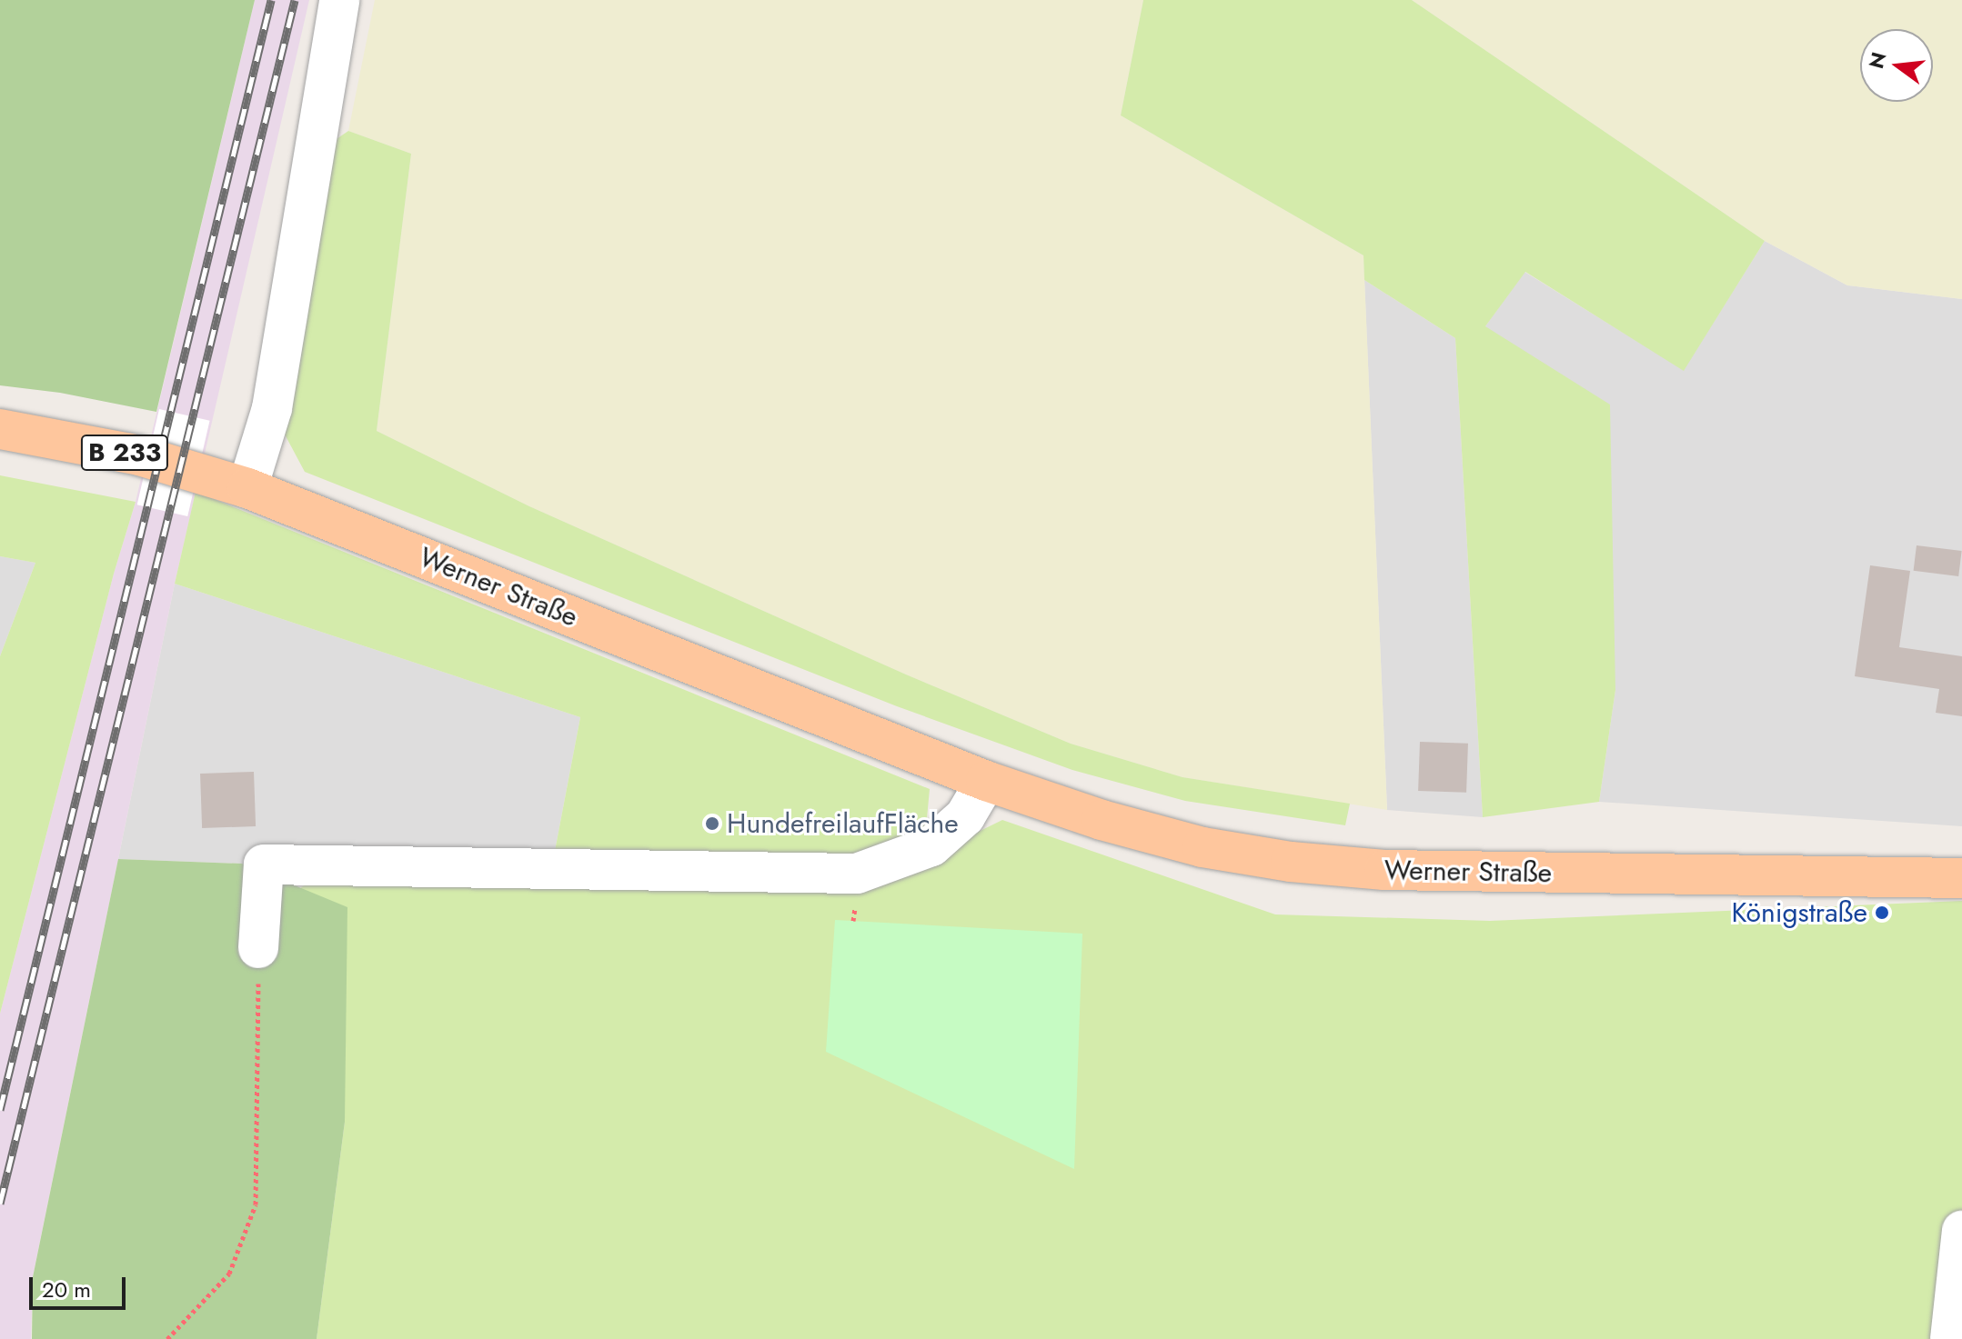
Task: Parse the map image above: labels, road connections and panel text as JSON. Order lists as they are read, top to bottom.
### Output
{
  "streets": {
    "main road": ["B 233", "Werner Straße"]
  },
  "places": ["HundefreilaufFläche", "Königstraße"],
  "scale_bar": "20 m",
  "north": "left"
}
